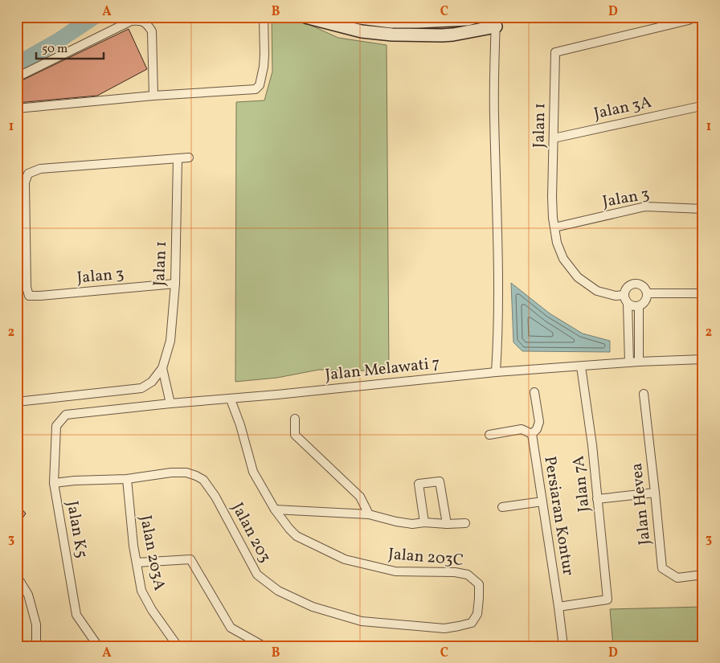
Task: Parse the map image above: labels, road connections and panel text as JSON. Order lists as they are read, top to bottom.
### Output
{
  "streets": {
    "street": [
      "Jalan 3A",
      "Jalan 1",
      "Jalan 3",
      "Jalan Melawati 7",
      "Jalan 7A",
      "Jalan Hevea",
      "Persiaran Kontur",
      "Jalan K5",
      "Jalan 203",
      "Jalan 203A",
      "Jalan 203C"
    ]
  },
  "crossings": [
    ["Jalan 3A", "Jalan 1"],
    ["Jalan 1", "Jalan 3"],
    ["Jalan Melawati 7", "Jalan 7A"],
    ["Jalan Melawati 7", "Jalan K5"],
    ["Jalan Melawati 7", "Jalan 203C"],
    ["Jalan 7A", "Persiaran Kontur"],
    ["Jalan K5", "Jalan 203"],
    ["Jalan 203", "Jalan 203A"],
    ["Jalan 203", "Jalan 203C"]
  ],
  "scale_bar": "50 m",
  "grid": {
    "columns": [
      "A",
      "B",
      "C",
      "D"
    ],
    "rows": ["1", "2", "3"]
  }
}
